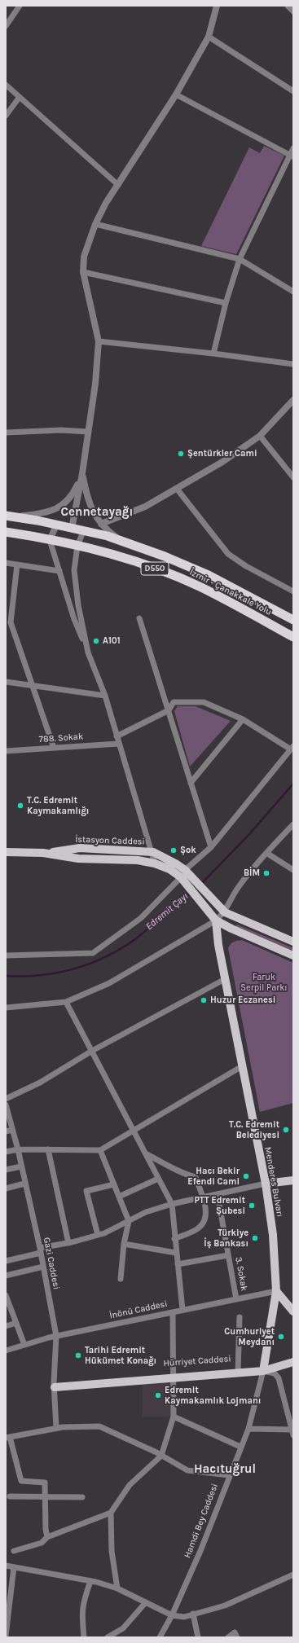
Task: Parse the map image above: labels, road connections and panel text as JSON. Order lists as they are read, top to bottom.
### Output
{
  "streets": {
    "highway": ["D550", "İzmir - Çanakkale Yolu"],
    "main road": ["İstasyon Caddesi", "Menderes Bulvarı", "Hürriyet Caddesi"],
    "street": [
      "788. Sokak",
      "Gazi Caddesi",
      "3. Sokak",
      "İnönü Caddesi",
      "Hamdi Bey Caddesi"
    ]
  },
  "crossings": [
    ["Menderes Bulvarı", "İnönü Caddesi"],
    ["Menderes Bulvarı", "Hürriyet Caddesi"],
    ["Menderes Bulvarı", "Hamdi Bey Caddesi"],
    ["Gazi Caddesi", "İnönü Caddesi"],
    ["Gazi Caddesi", "Hürriyet Caddesi"],
    ["3. Sokak", "İnönü Caddesi"],
    ["Hürriyet Caddesi", "Hamdi Bey Caddesi"]
  ],
  "districts": ["Cennetayağı", "Hacıtuğrul"],
  "water": ["Edremit Çayı"],
  "parks": ["Faruk Serpil Parkı"],
  "places": [
    "Şentürkler Cami",
    "A101",
    "T.C. Edremit Kaymakamlığı",
    "Şok",
    "BİM",
    "Huzur Eczanesi",
    "T.C. Edremit Belediyesi",
    "Hacı Bekir Efendi Cami",
    "PTT Edremit Şubesi",
    "Türkiye İş Bankası",
    "Cumhuriyet Meydanı",
    "Tarihi Edremit Hükümet Konağı",
    "Edremit Kaymakamlık Lojmanı"
  ]
}
